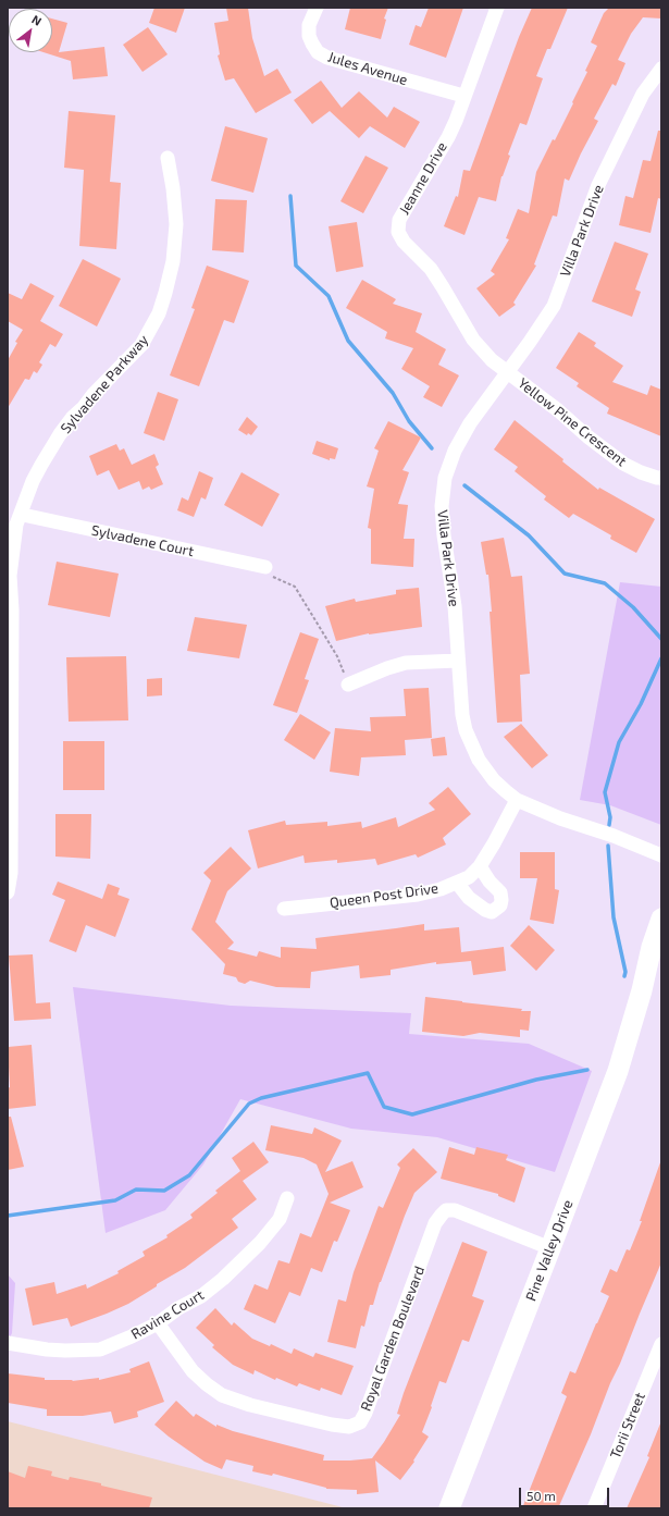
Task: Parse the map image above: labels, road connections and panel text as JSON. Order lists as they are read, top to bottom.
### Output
{
  "streets": {
    "main road": ["Pine Valley Drive"],
    "street": [
      "Jules Avenue",
      "Jeanne Drive",
      "Villa Park Drive",
      "Sylvadene Parkway",
      "Yellow Pine Crescent",
      "Sylvadene Court",
      "Queen Post Drive",
      "Ravine Court",
      "Royal Garden Boulevard",
      "Torii Street"
    ]
  },
  "crossings": [
    ["Jules Avenue", "Jeanne Drive"],
    ["Jeanne Drive", "Villa Park Drive"],
    ["Jeanne Drive", "Yellow Pine Crescent"],
    ["Villa Park Drive", "Yellow Pine Crescent"],
    ["Villa Park Drive", "Queen Post Drive"],
    ["Sylvadene Parkway", "Sylvadene Court"],
    ["Pine Valley Drive", "Royal Garden Boulevard"],
    ["Ravine Court", "Royal Garden Boulevard"]
  ],
  "scale_bar": "50 m",
  "north": "top right"
}
